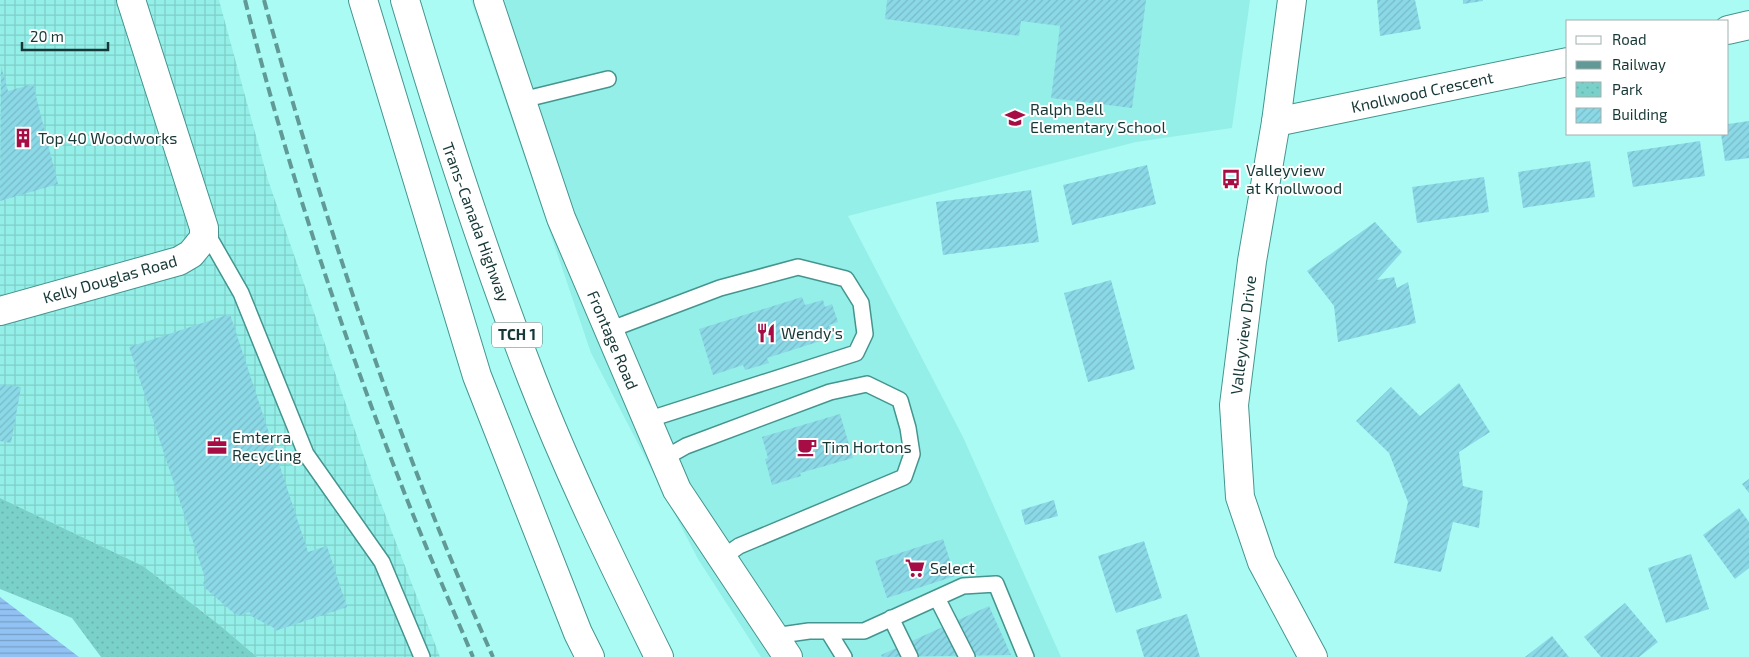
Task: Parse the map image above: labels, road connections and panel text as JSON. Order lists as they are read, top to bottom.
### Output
{
  "streets": {
    "main road": [
      "Knollwood Crescent",
      "Trans-Canada Highway",
      "Kelly Douglas Road",
      "TCH 1",
      "Valleyview Drive",
      "Frontage Road"
    ]
  },
  "crossings": [
    ["Knollwood Crescent", "Valleyview Drive"]
  ],
  "places": {
    "school or university": ["Ralph Bell Elementary School"],
    "building": ["Top 40 Woodworks"],
    "bus stop": ["Valleyview at Knollwood"],
    "restaurant": ["Wendy's"],
    "office": ["Emterra Recycling"],
    "cafe": ["Tim Hortons"],
    "supermarket": ["Select"]
  },
  "legend": [
    "Road",
    "Railway",
    "Park",
    "Building"
  ],
  "scale_bar": "20 m"
}
